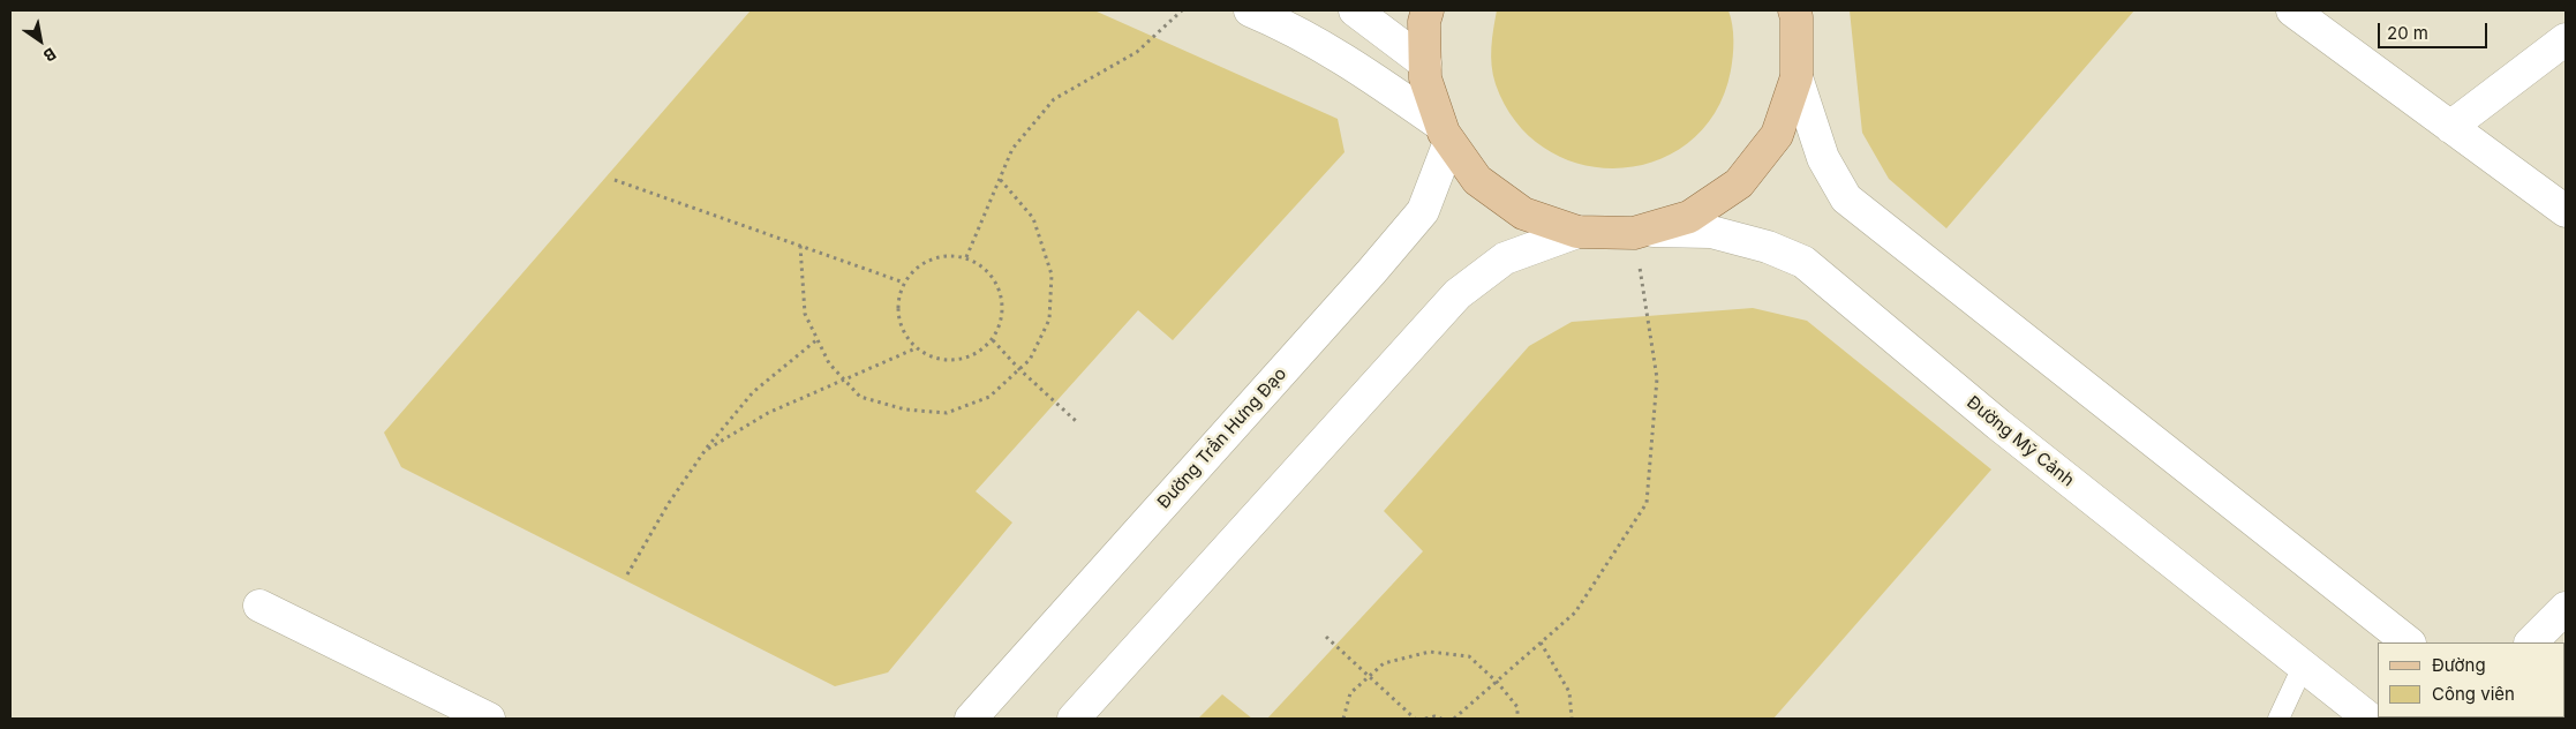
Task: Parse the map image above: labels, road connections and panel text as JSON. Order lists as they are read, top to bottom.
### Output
{
  "streets": {
    "street": ["Đường Trần Hưng Đạo", "Đường Mỹ Cảnh"]
  },
  "legend": ["Đường", "Công viên"],
  "scale_bar": "20 m",
  "north": "bottom right"
}
